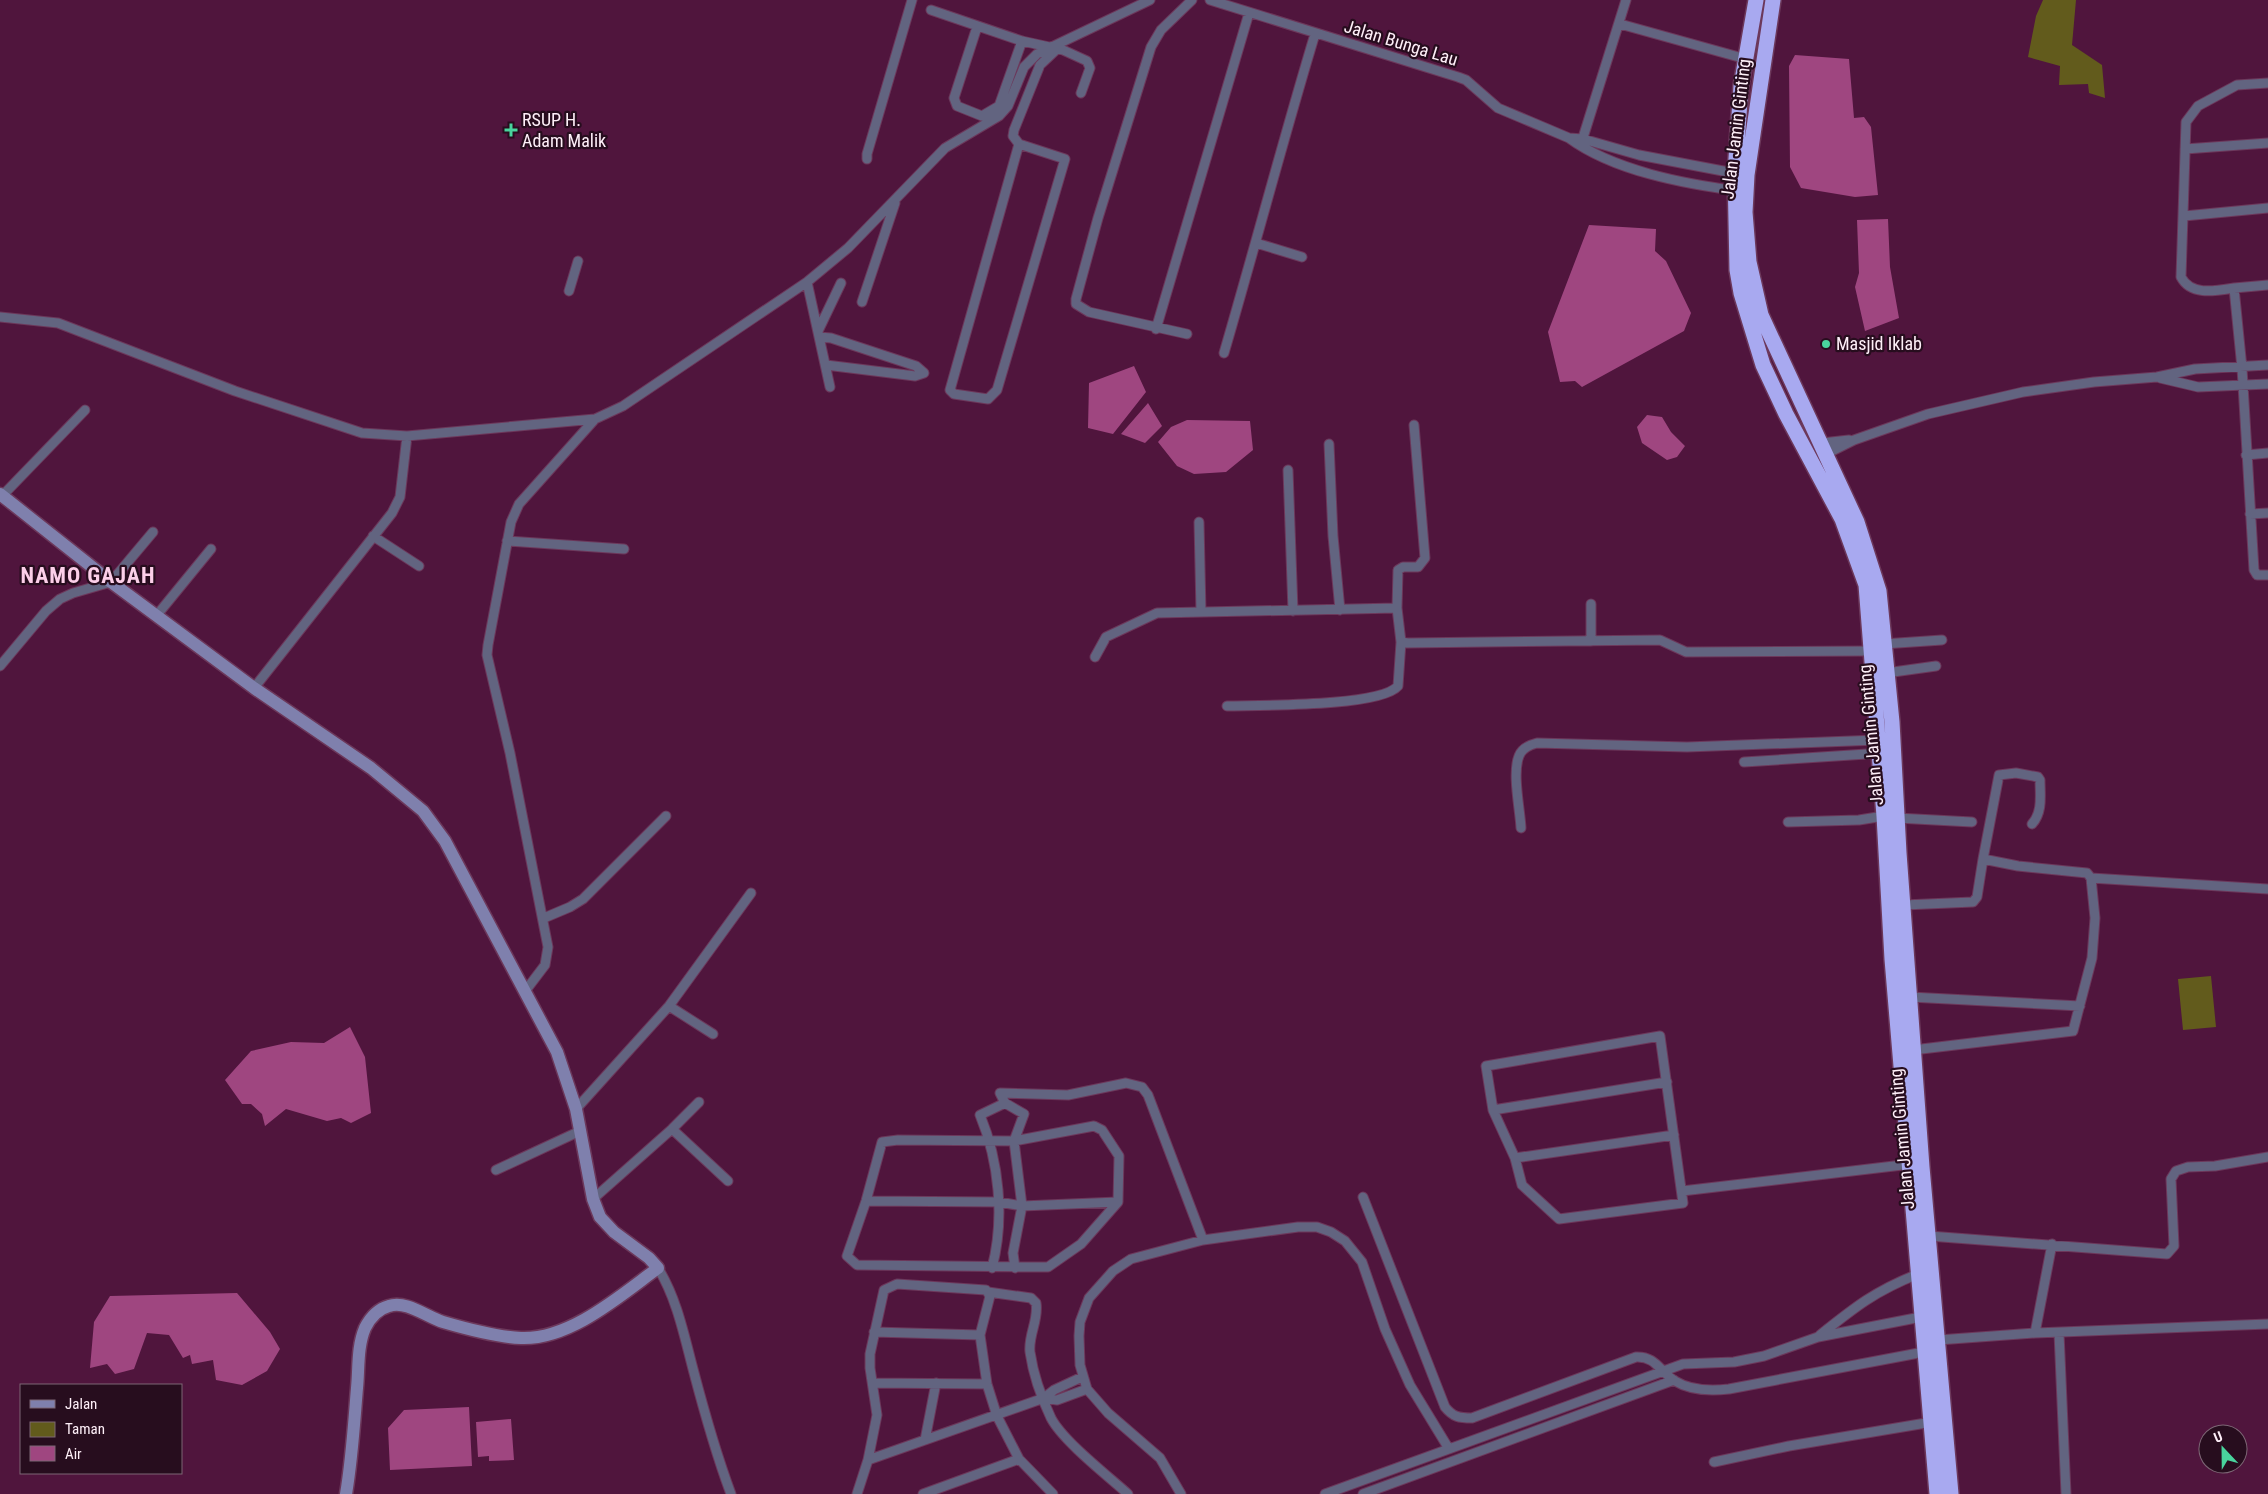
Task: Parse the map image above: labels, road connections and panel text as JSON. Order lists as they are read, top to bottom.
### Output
{
  "streets": {
    "highway": ["Jalan Jamin Ginting"],
    "street": ["Jalan Bunga Lau"]
  },
  "districts": ["NAMO GAJAH"],
  "places": {
    "health": ["RSUP H. Adam Malik"],
    "other": ["Masjid Iklab"]
  },
  "legend": ["Jalan", "Taman", "Air"],
  "north": "top"
}
